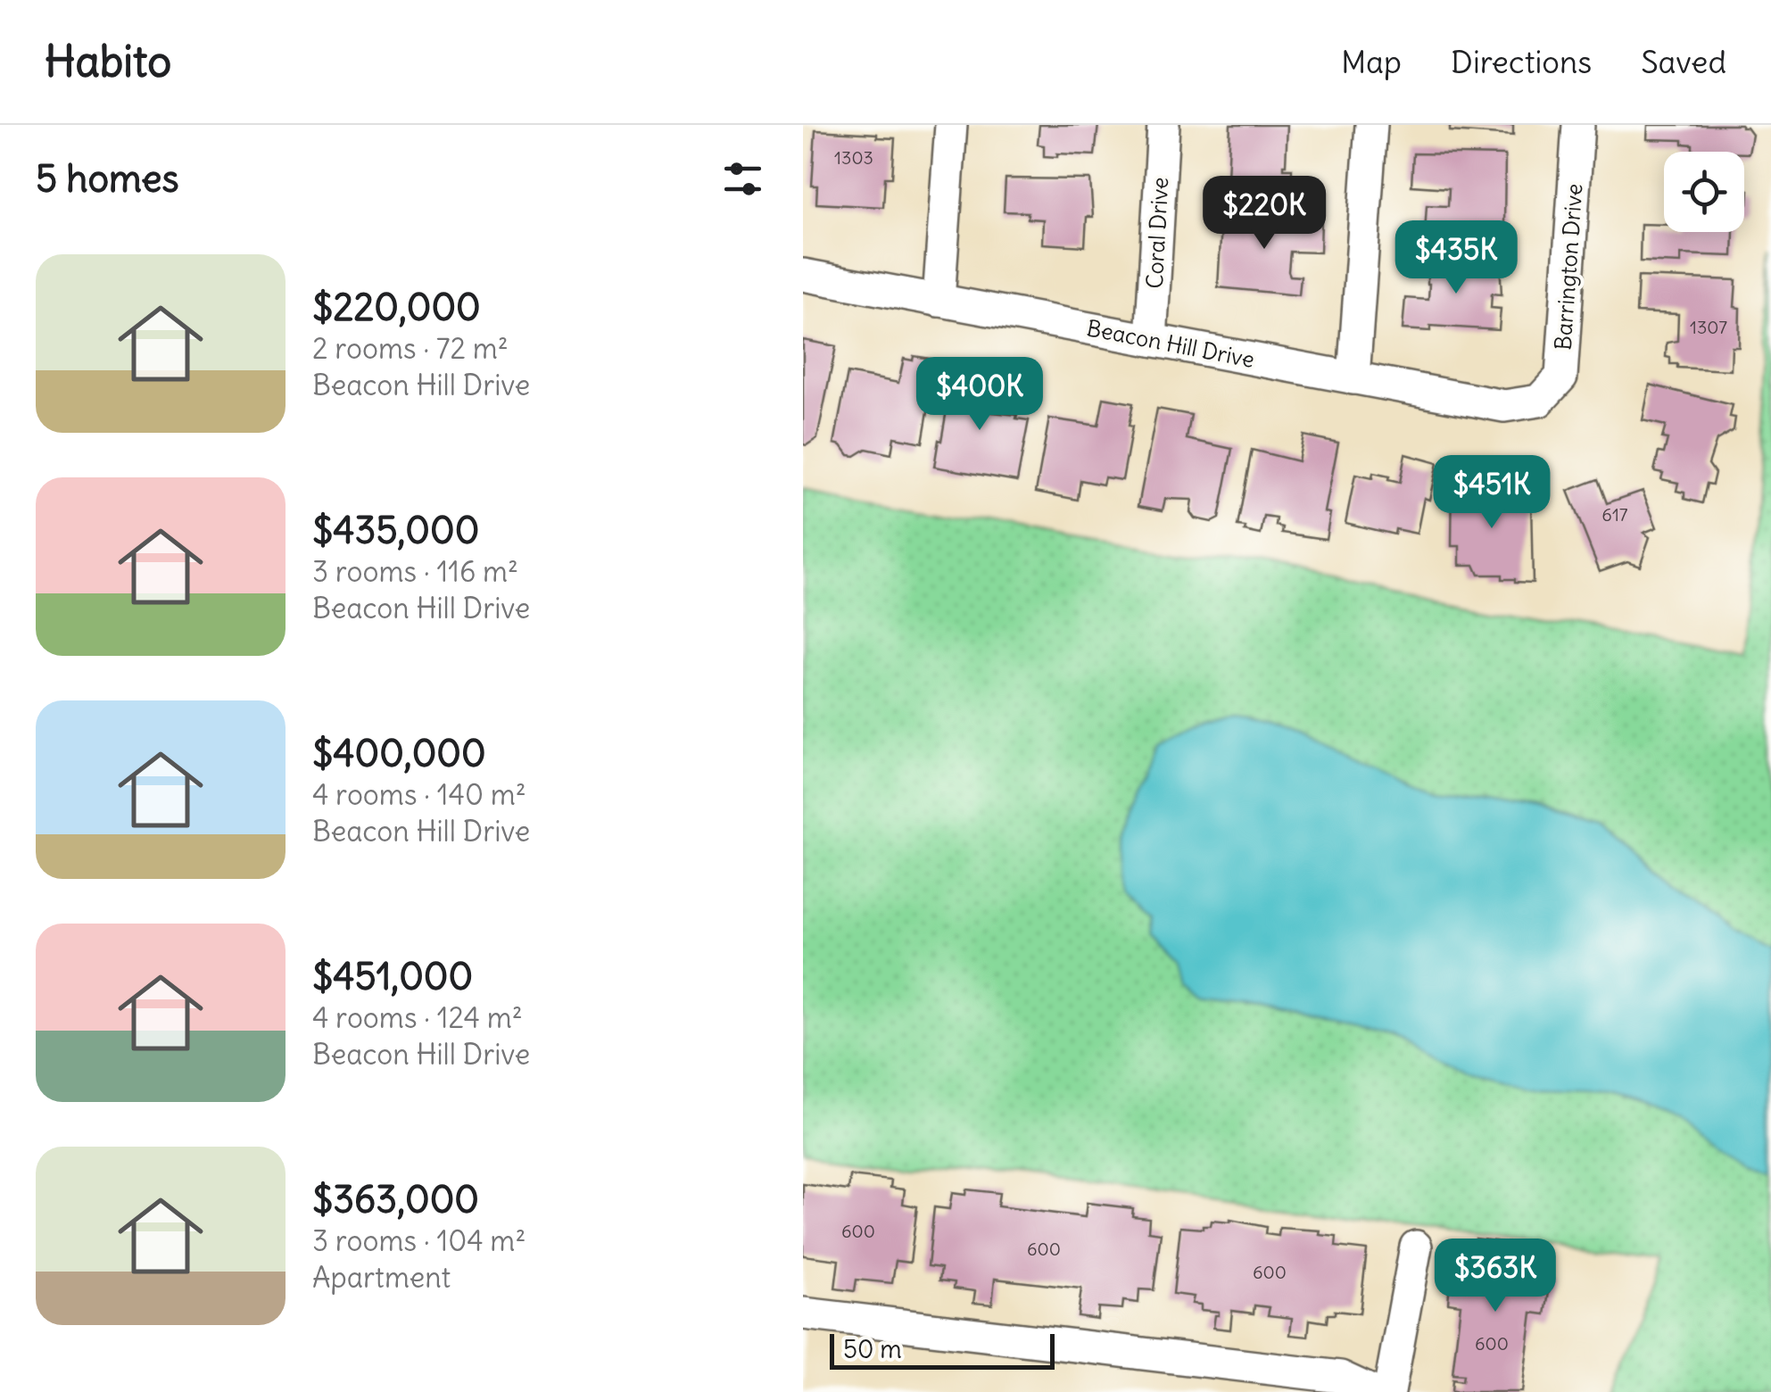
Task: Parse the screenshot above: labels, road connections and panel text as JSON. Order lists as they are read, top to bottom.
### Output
{
  "streets": {
    "street": ["Coral Drive", "Barrington Drive", "Beacon Hill Drive"]
  },
  "crossings": [
    ["Coral Drive", "Beacon Hill Drive"],
    ["Barrington Drive", "Beacon Hill Drive"]
  ],
  "house_numbers": [
    "1303",
    "1307",
    "617",
    "600",
    "600",
    "600",
    "600"
  ],
  "scale_bar": "50 m",
  "page": {
    "header": "Habito",
    "nav": ["Map", "Directions", "Saved"],
    "heading": "5 homes",
    "price": [
      "$220K",
      "$435K",
      "$400K",
      "$451K",
      "$363K"
    ],
    "list": [
      {
        "name": "$220,000",
        "note": "2 rooms · 72 m² · Beacon Hill Drive"
      },
      {
        "name": "$435,000",
        "note": "3 rooms · 116 m² · Beacon Hill Drive"
      },
      {
        "name": "$400,000",
        "note": "4 rooms · 140 m² · Beacon Hill Drive"
      },
      {
        "name": "$451,000",
        "note": "4 rooms · 124 m² · Beacon Hill Drive"
      },
      {
        "name": "$363,000",
        "note": "3 rooms · 104 m² · Apartment"
      }
    ],
    "scale": "50 m"
  }
}
